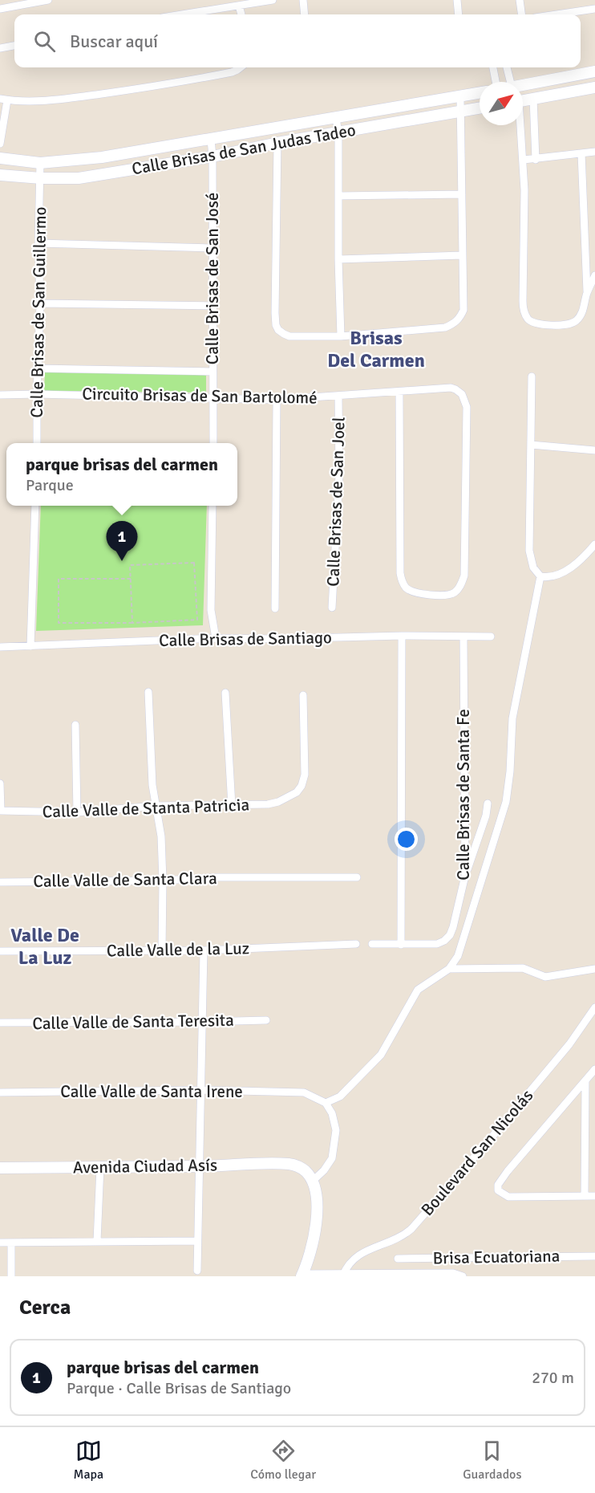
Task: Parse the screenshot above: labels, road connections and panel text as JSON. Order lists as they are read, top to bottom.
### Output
{
  "streets": {
    "street": [
      "Calle Brisas de San Judas Tadeo",
      "Calle Brisas de San José",
      "Calle Brisas de San Guillermo",
      "Circuito Brisas de San Bartolomé",
      "Calle Brisas de San Joel",
      "Calle Brisas de Santiago",
      "Calle Brisas de Santa Fe",
      "Calle Valle de Stanta Patricia",
      "Calle Valle de Santa Clara",
      "Calle Valle de la Luz",
      "Calle Valle de Santa Teresita",
      "Calle Valle de Santa Irene",
      "Boulevard San Nicolás",
      "Avenida Ciudad Asís",
      "Brisa Ecuatoriana"
    ]
  },
  "crossings": [
    ["Calle Brisas de San Judas Tadeo", "Calle Brisas de San José"],
    ["Calle Brisas de San Judas Tadeo", "Calle Brisas de San Guillermo"],
    ["Calle Brisas de San José", "Circuito Brisas de San Bartolomé"],
    ["Calle Brisas de San Guillermo", "Circuito Brisas de San Bartolomé"],
    ["Circuito Brisas de San Bartolomé", "Calle Brisas de San Joel"],
    ["Calle Brisas de Santiago", "Calle Brisas de Santa Fe"]
  ],
  "districts": ["Brisas Del Carmen", "Valle De La Luz"],
  "north": "top right",
  "page": {
    "search": "Buscar aquí",
    "popup": ["parque brisas del carmen", "Parque"],
    "pins": "1",
    "heading": "Cerca",
    "list": [
      {
        "mark": "1",
        "name": "parque brisas del carmen",
        "note": "Parque · Calle Brisas de Santiago",
        "value": "270 m"
      }
    ],
    "nav": ["Mapa", "Cómo llegar", "Guardados"]
  }
}
